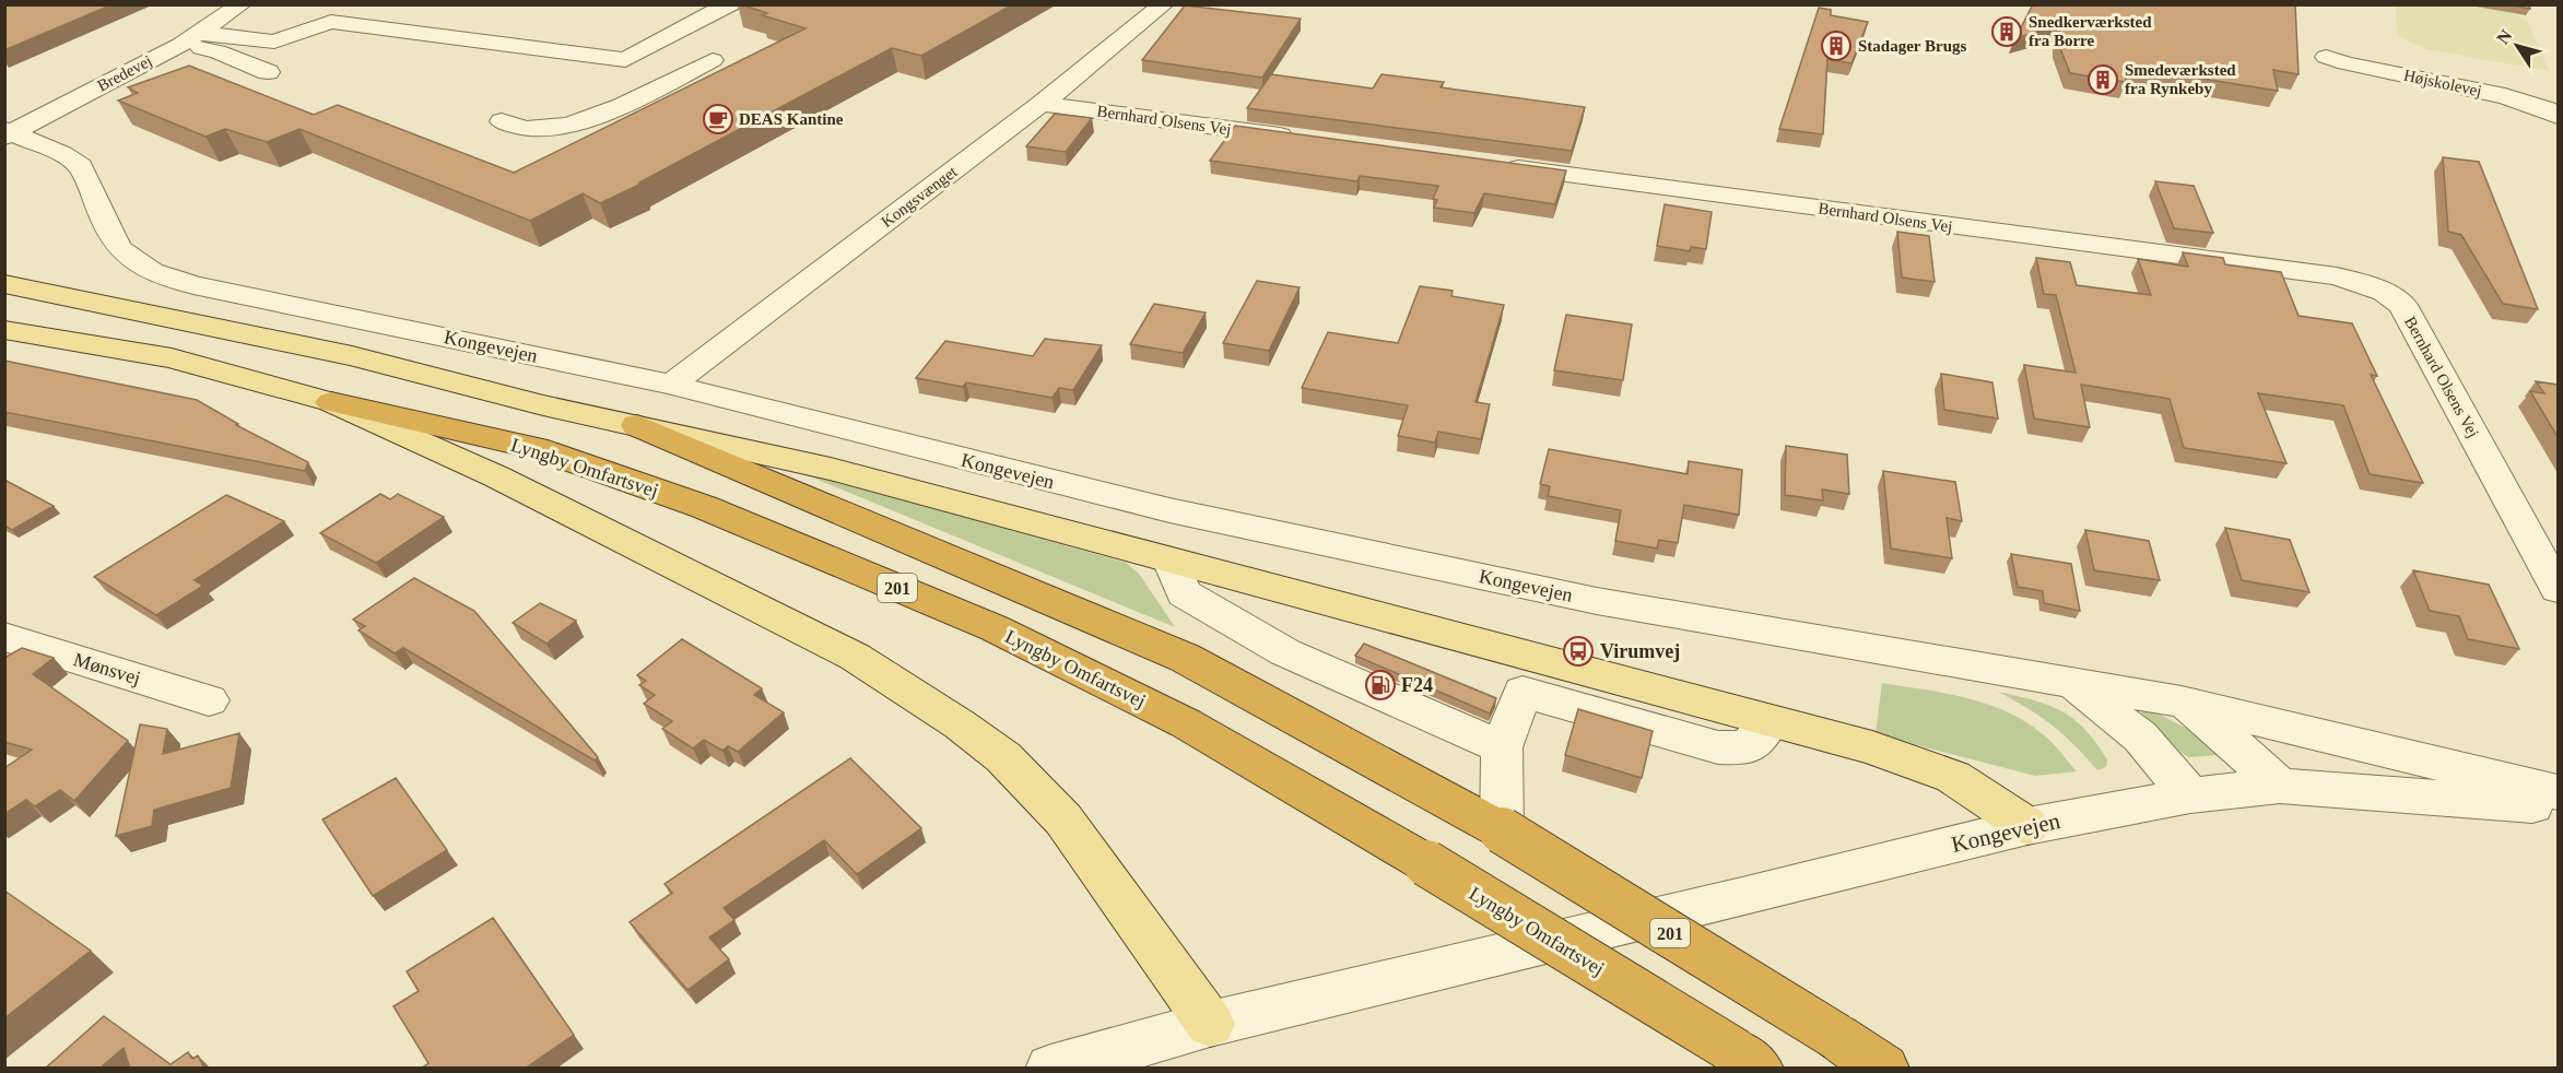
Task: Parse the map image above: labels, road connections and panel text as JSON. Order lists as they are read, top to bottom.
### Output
{
  "streets": {
    "highway": ["Lyngby Omfartsvej", "201"],
    "street": [
      "Bredevej",
      "Højskolevej",
      "Bernhard Olsens Vej",
      "Kongsvænget",
      "Kongevejen",
      "Mønsvej"
    ]
  },
  "crossings": [
    ["Bredevej", "Kongevejen"],
    ["Bernhard Olsens Vej", "Kongsvænget"],
    ["Kongsvænget", "Kongevejen"],
    ["Kongevejen", "201"],
    ["Lyngby Omfartsvej", "201"]
  ],
  "places": {
    "building": ["Snedkerværksted fra Borre", "Stadager Brugs", "Smedeværksted fra Rynkeby"],
    "cafe": ["DEAS Kantine"],
    "bus stop": ["Virumvej"],
    "fuel station": ["F24"]
  },
  "north": "top left"
}
